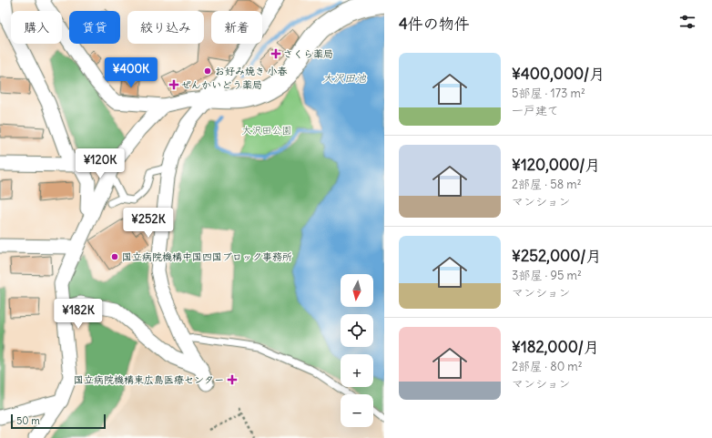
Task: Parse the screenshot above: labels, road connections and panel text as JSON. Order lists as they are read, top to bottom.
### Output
{
  "water": ["大沢田池"],
  "parks": ["大沢田公園"],
  "places": {
    "health": ["さくら薬局", "ぜんかいどう薬局", "国立病院機構東広島医療センター"],
    "other": ["お好み焼き 小春", "国立病院機構中国四国ブロック事務所"]
  },
  "scale_bar": "50 m",
  "north": "bottom",
  "page": {
    "heading": "4件の物件",
    "chip": [
      "購入",
      "賃貸",
      "絞り込み",
      "新着"
    ],
    "list": [
      {
        "name": "¥400,000/月",
        "note": "5部屋 · 173 m² · 一戸建て"
      },
      {
        "name": "¥120,000/月",
        "note": "2部屋 · 58 m² · マンション"
      },
      {
        "name": "¥252,000/月",
        "note": "3部屋 · 95 m² · マンション"
      },
      {
        "name": "¥182,000/月",
        "note": "2部屋 · 80 m² · マンション"
      }
    ],
    "price": [
      "¥400K",
      "¥120K",
      "¥252K",
      "¥182K"
    ],
    "map_buttons": ["+", "−"],
    "scale": "50 m"
  }
}
